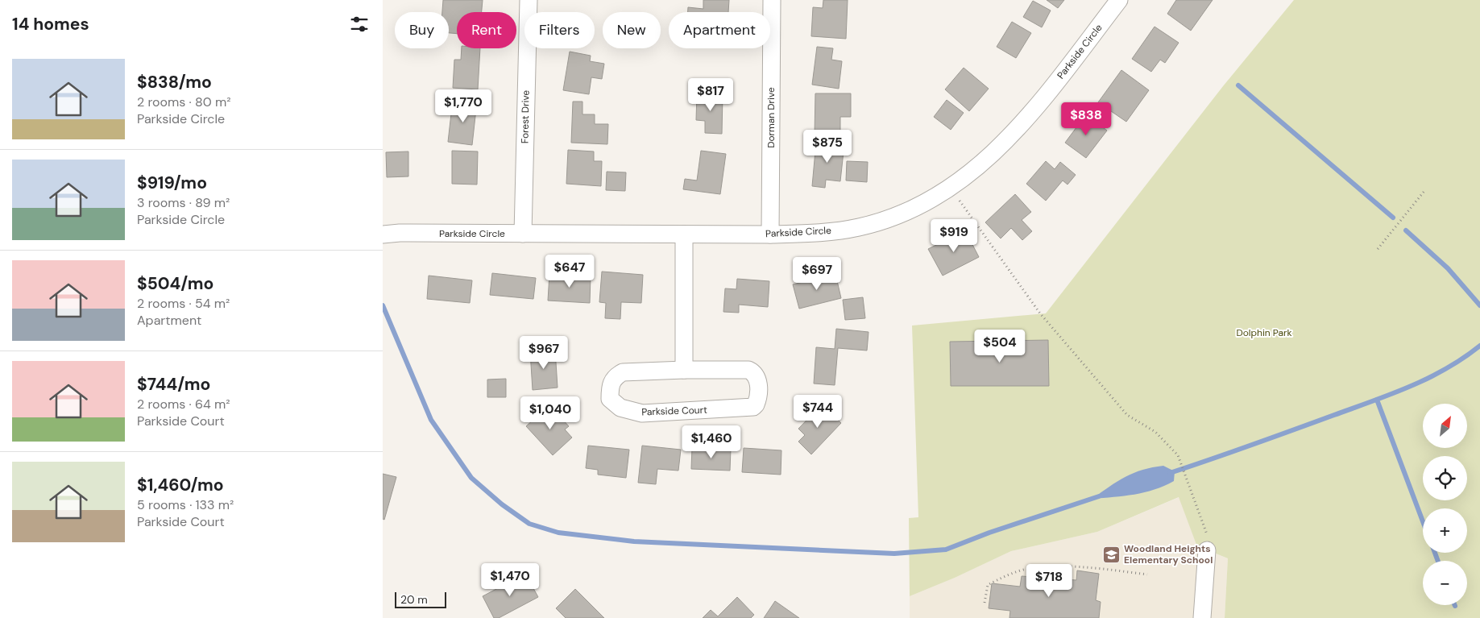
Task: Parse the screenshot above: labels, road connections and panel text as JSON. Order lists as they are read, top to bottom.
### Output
{
  "streets": {
    "street": [
      "Parkside Circle",
      "Forest Drive",
      "Dorman Drive",
      "Parkside Court"
    ]
  },
  "crossings": [
    ["Parkside Circle", "Forest Drive"],
    ["Parkside Circle", "Dorman Drive"]
  ],
  "parks": ["Dolphin Park"],
  "places": {
    "school or university": ["Woodland Heights Elementary School"]
  },
  "scale_bar": "20 m",
  "north": "top right",
  "page": {
    "heading": "14 homes",
    "chip": [
      "Buy",
      "Rent",
      "Filters",
      "New",
      "Apartment"
    ],
    "list": [
      {
        "name": "$838/mo",
        "note": "2 rooms · 80 m² · Parkside Circle"
      },
      {
        "name": "$919/mo",
        "note": "3 rooms · 89 m² · Parkside Circle"
      },
      {
        "name": "$504/mo",
        "note": "2 rooms · 54 m² · Apartment"
      },
      {
        "name": "$744/mo",
        "note": "2 rooms · 64 m² · Parkside Court"
      },
      {
        "name": "$1,460/mo",
        "note": "5 rooms · 133 m² · Parkside Court"
      }
    ],
    "price": [
      "$817",
      "$1,770",
      "$838",
      "$875",
      "$919",
      "$647",
      "$697",
      "$504",
      "$967",
      "$744",
      "$1,040",
      "$1,460",
      "$1,470",
      "$718"
    ],
    "map_buttons": ["+", "−"],
    "scale": "20 m"
  }
}
